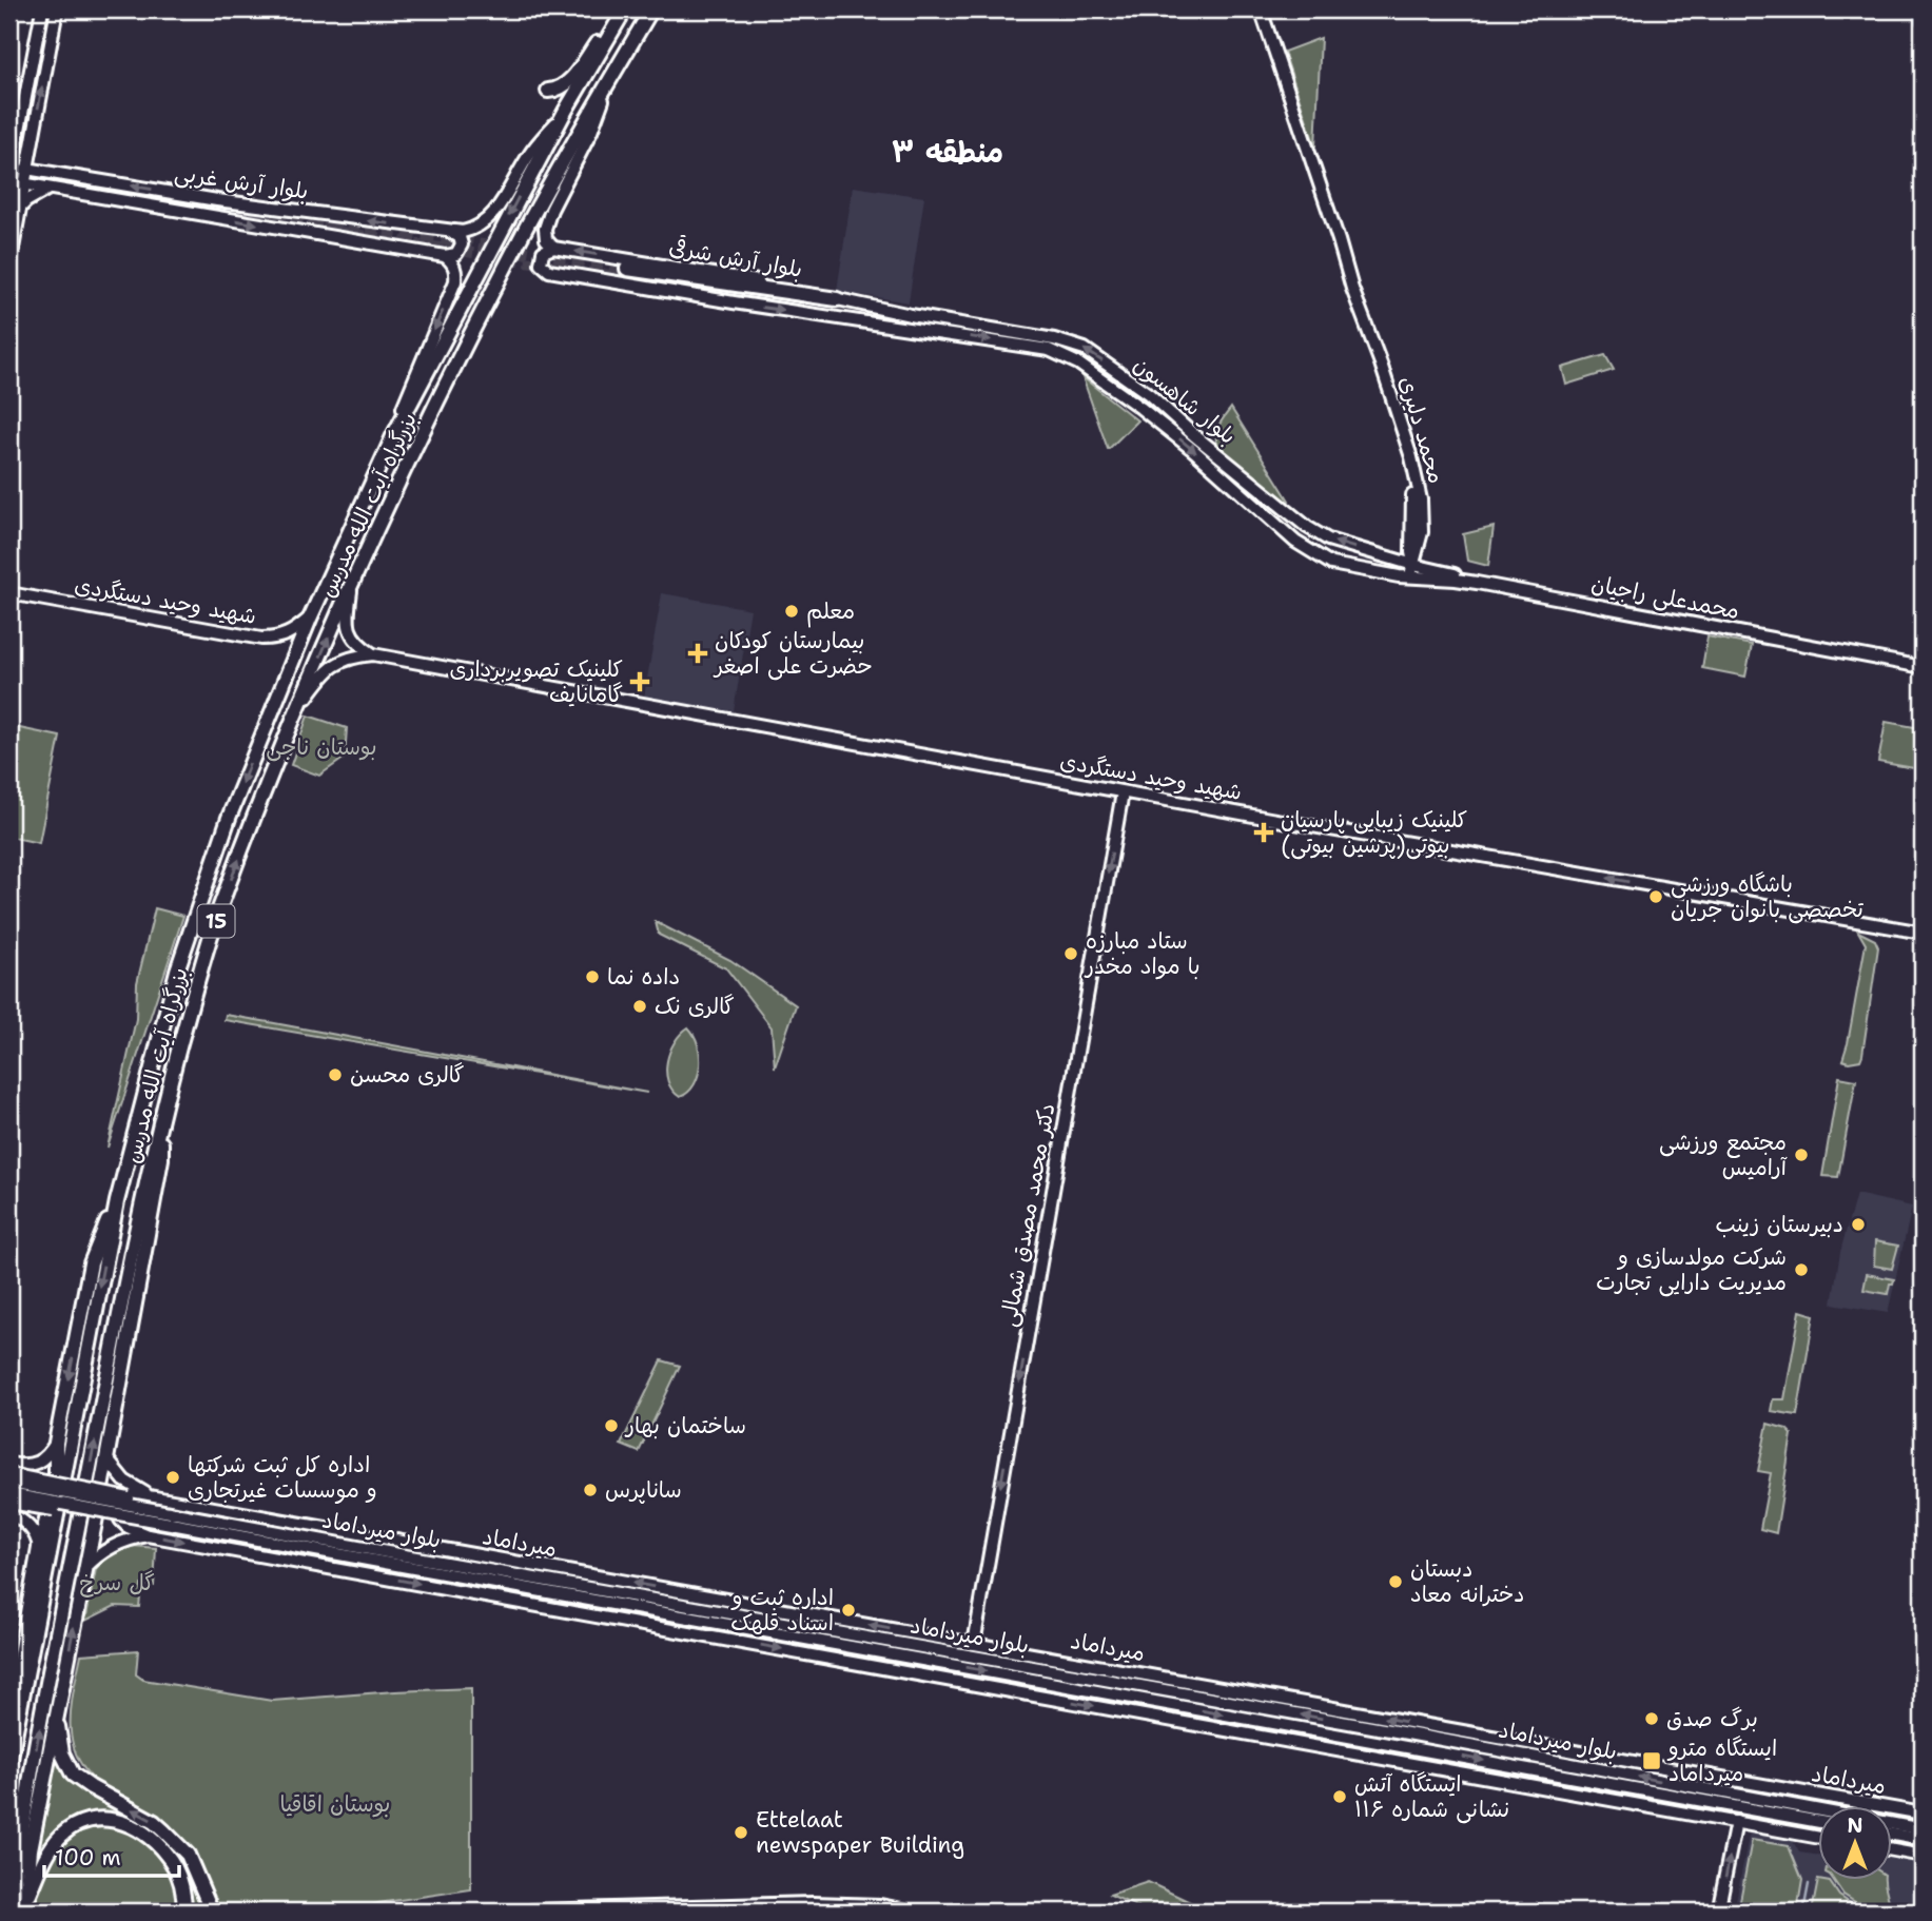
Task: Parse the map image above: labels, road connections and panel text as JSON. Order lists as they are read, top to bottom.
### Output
{
  "streets": {
    "highway": ["بزرگراه آیت الله مدرس", "15"],
    "main road": [
      "بلوار آرش غربی",
      "بلوار آرش شرقی",
      "بلوار شاهسون",
      "محمد دلیری",
      "محمدعلی راجیان",
      "شهید وحید دستگردی",
      "دکتر محمد مصدق شمالی",
      "بلوار میرداماد",
      "میرداماد"
    ]
  },
  "crossings": [
    ["بلوار آرش شرقی", "بلوار شاهسون"],
    ["بلوار شاهسون", "محمد دلیری"],
    ["بلوار شاهسون", "محمدعلی راجیان"],
    ["محمد دلیری", "محمدعلی راجیان"],
    ["بزرگراه آیت الله مدرس", "شهید وحید دستگردی"],
    ["شهید وحید دستگردی", "دکتر محمد مصدق شمالی"],
    ["دکتر محمد مصدق شمالی", "میرداماد"]
  ],
  "one_way": ["شهید وحید دستگردی", "دکتر محمد مصدق شمالی"],
  "districts": ["منطقه ۳"],
  "parks": ["بوستان ناجی", "گل سرخ", "بوستان اقاقیا"],
  "places": {
    "other": [
      "معلم",
      "باشگاه ورزشی تخصصی بانوان جریان",
      "ستاد مبارزه با مواد مخدر",
      "داده نما",
      "گالری نک",
      "گالری محسن",
      "مجتمع ورزشی آرامیس",
      "دبیرستان زینب",
      "شرکت مولدسازی و مدیریت دارایی تجارت",
      "ساختمان بهار",
      "اداره کل ثبت شرکتها و موسسات غیرتجاری",
      "ساناپرس",
      "دبستان دخترانه معاد",
      "اداره ثبت و اسناد قلهک",
      "برگ صدق",
      "ایستگاه آتش نشانی شماره ۱۱۶",
      "Ettelaat newspaper Building"
    ],
    "health": ["بیمارستان کودکان حضرت علی اصغر", "کلینیک تصویربرداری گامانایف", "کلینیک زیبایی پارسیان بیوتی(پرشین بیوتی)"],
    "transit": ["ایستگاه مترو میرداماد"]
  },
  "scale_bar": "100 m",
  "north": "top"
}
